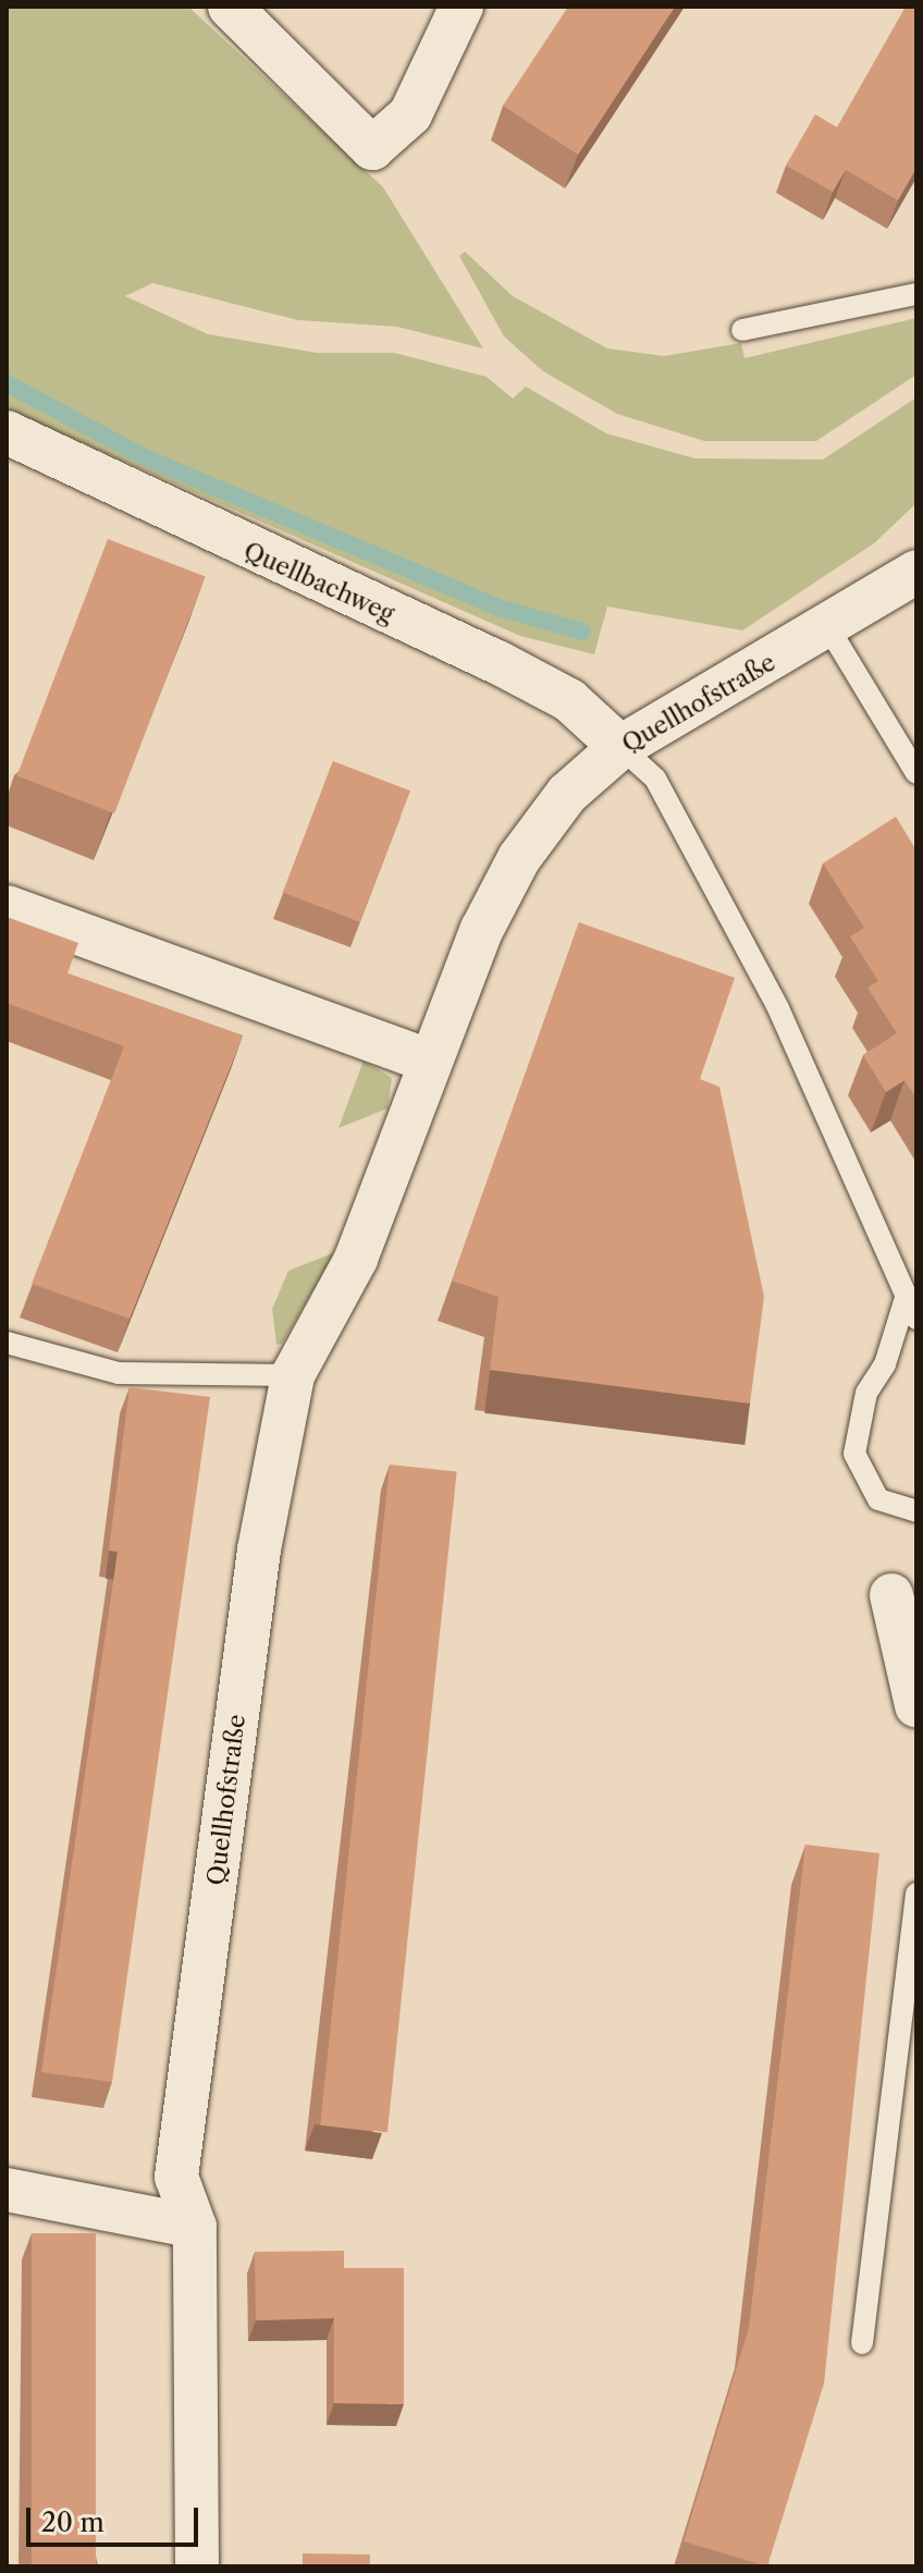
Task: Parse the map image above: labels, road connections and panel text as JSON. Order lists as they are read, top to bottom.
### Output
{
  "streets": {
    "street": ["Quellbachweg", "Quellhofstraße"]
  },
  "crossings": [
    ["Quellbachweg", "Quellhofstraße"]
  ],
  "scale_bar": "20 m"
}
